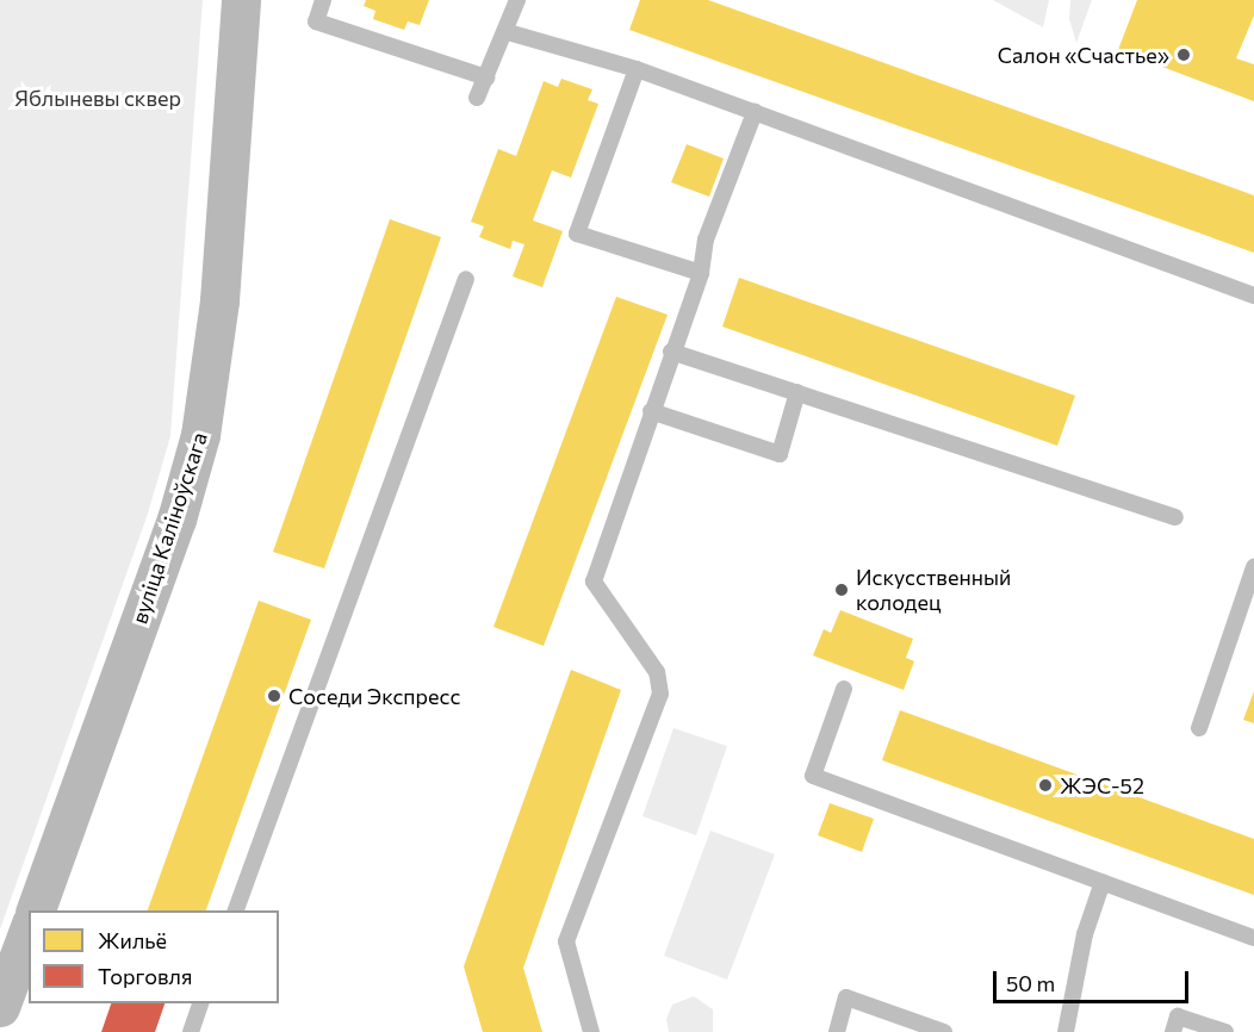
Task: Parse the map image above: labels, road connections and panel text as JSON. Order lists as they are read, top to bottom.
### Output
{
  "streets": {
    "main road": ["вуліца Каліноўскага"]
  },
  "parks": ["Яблыневы сквер"],
  "places": [
    "Салон «Счастье»",
    "Искусственный колодец",
    "Соседи Экспресс",
    "ЖЭС-52"
  ],
  "legend": ["Жильё", "Торговля"],
  "scale_bar": "50 m"
}
